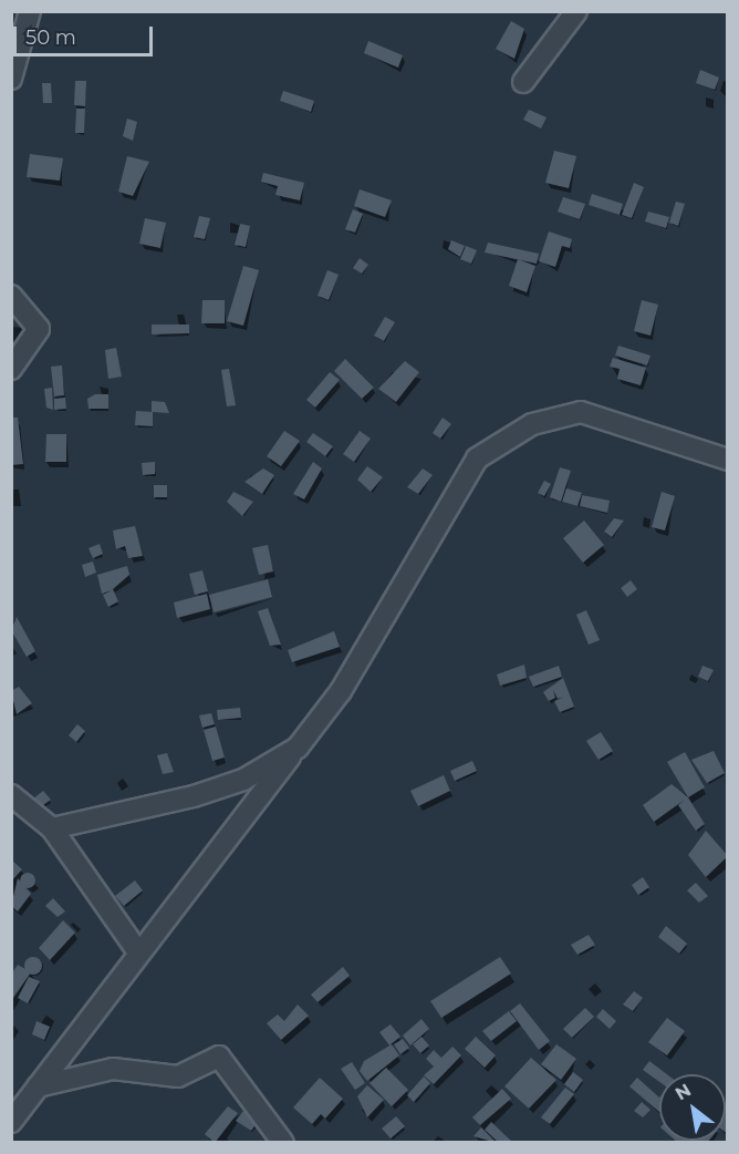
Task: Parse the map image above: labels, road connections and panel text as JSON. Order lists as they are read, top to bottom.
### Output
{
  "scale_bar": "50 m",
  "north": "top left"
}
